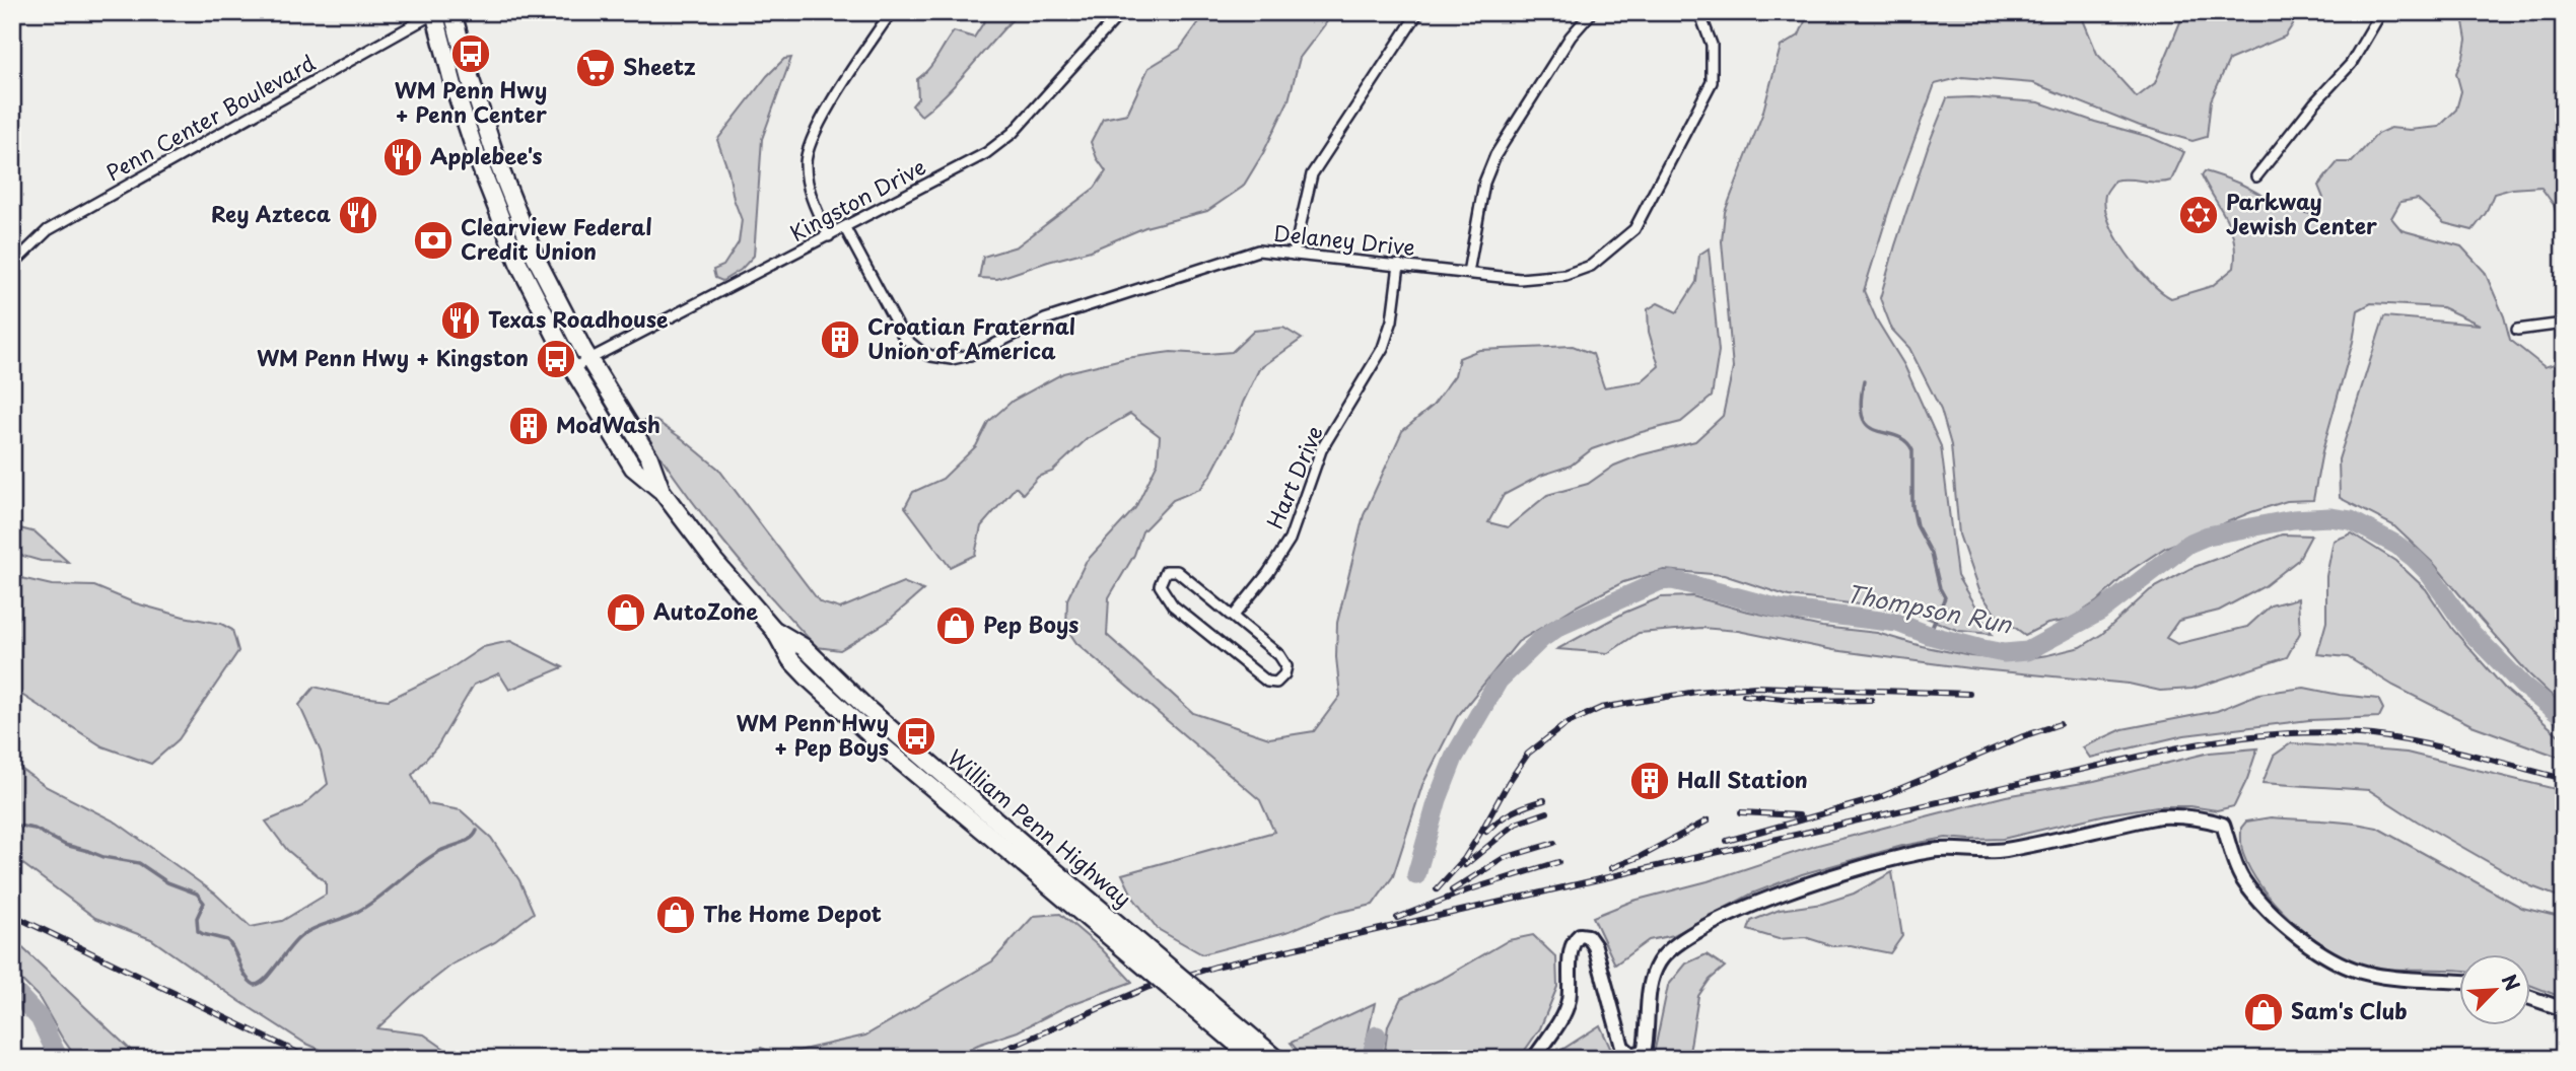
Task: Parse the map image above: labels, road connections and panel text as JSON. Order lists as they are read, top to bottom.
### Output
{
  "streets": {
    "highway": ["William Penn Highway"],
    "street": [
      "Penn Center Boulevard",
      "Kingston Drive",
      "Delaney Drive",
      "Hart Drive"
    ]
  },
  "crossings": [
    ["Penn Center Boulevard", "William Penn Highway"],
    ["Kingston Drive", "Delaney Drive"],
    ["Kingston Drive", "William Penn Highway"],
    ["Delaney Drive", "Hart Drive"]
  ],
  "water": ["Thompson Run"],
  "places": {
    "bus stop": ["WM Penn Hwy + Penn Center", "WM Penn Hwy + Kingston", "WM Penn Hwy + Pep Boys"],
    "supermarket": ["Sheetz"],
    "restaurant": ["Applebee's", "Rey Azteca", "Texas Roadhouse"],
    "synagogue": ["Parkway Jewish Center"],
    "bank": ["Clearview Federal Credit Union"],
    "building": ["Croatian Fraternal Union of America", "ModWash", "Hall Station"],
    "shop": [
      "AutoZone",
      "Pep Boys",
      "The Home Depot",
      "Sam's Club"
    ]
  },
  "north": "top right"
}
